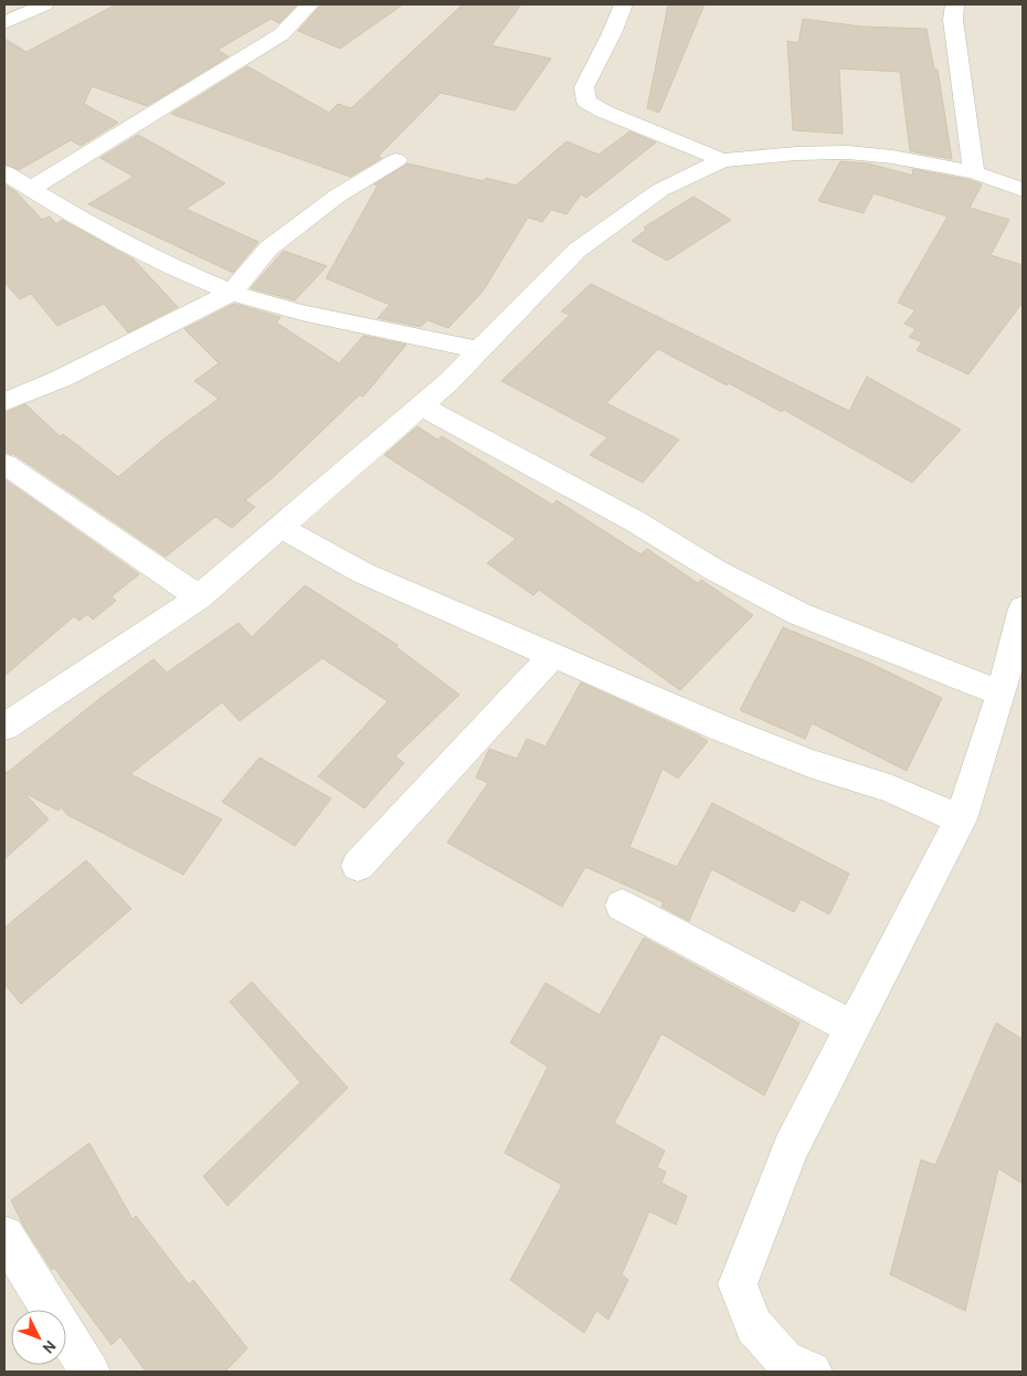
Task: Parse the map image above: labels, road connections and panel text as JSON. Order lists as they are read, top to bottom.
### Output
{
  "north": "bottom right"
}
